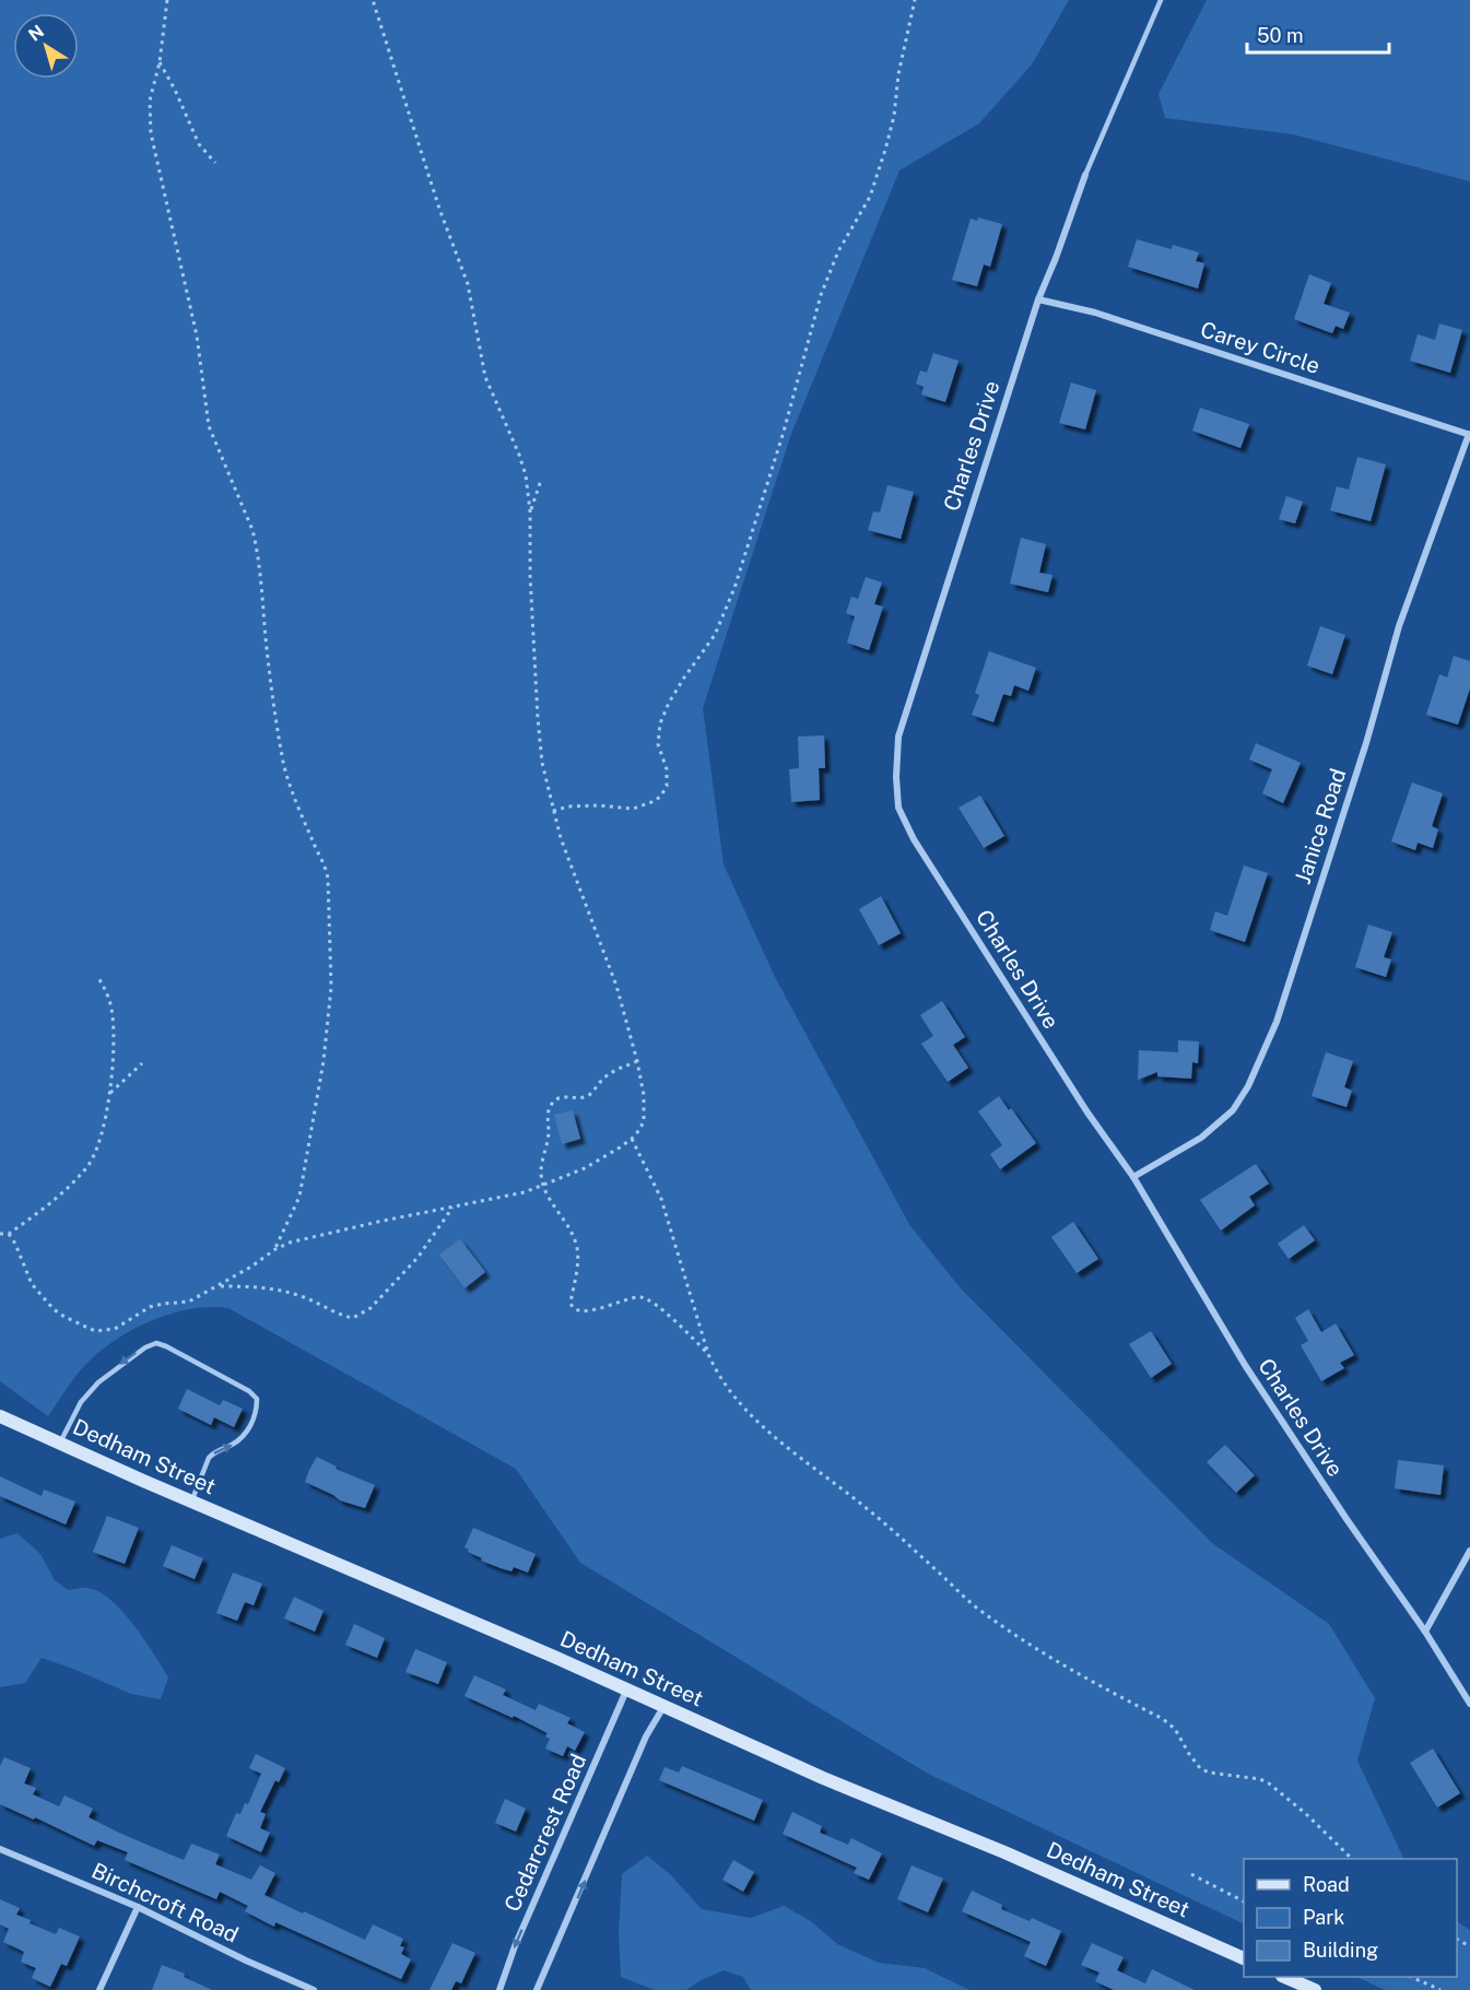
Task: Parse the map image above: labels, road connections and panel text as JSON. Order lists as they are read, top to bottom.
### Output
{
  "streets": {
    "main road": ["Dedham Street"],
    "street": [
      "Carey Circle",
      "Charles Drive",
      "Janice Road",
      "Cedarcrest Road",
      "Birchcroft Road"
    ]
  },
  "crossings": [
    ["Carey Circle", "Charles Drive"],
    ["Carey Circle", "Janice Road"],
    ["Charles Drive", "Janice Road"],
    ["Dedham Street", "Cedarcrest Road"]
  ],
  "legend": ["Road", "Park", "Building"],
  "scale_bar": "50 m",
  "north": "top left"
}
